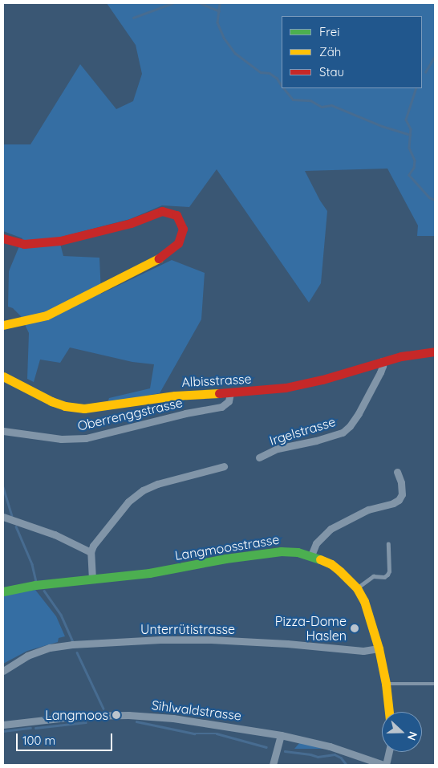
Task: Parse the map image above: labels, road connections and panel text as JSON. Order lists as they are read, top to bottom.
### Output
{
  "streets": {
    "main road": ["Albisstrasse", "Langmoosstrasse"],
    "street": [
      "Oberrenggstrasse",
      "Irgelstrasse",
      "Unterrütistrasse",
      "Sihlwaldstrasse"
    ]
  },
  "crossings": [
    ["Albisstrasse", "Oberrenggstrasse"],
    ["Albisstrasse", "Irgelstrasse"],
    ["Langmoosstrasse", "Unterrütistrasse"]
  ],
  "places": ["Pizza-Dome Haslen", "Langmoos"],
  "legend": ["Frei", "Zäh", "Stau"],
  "scale_bar": "100 m",
  "north": "right"
}
